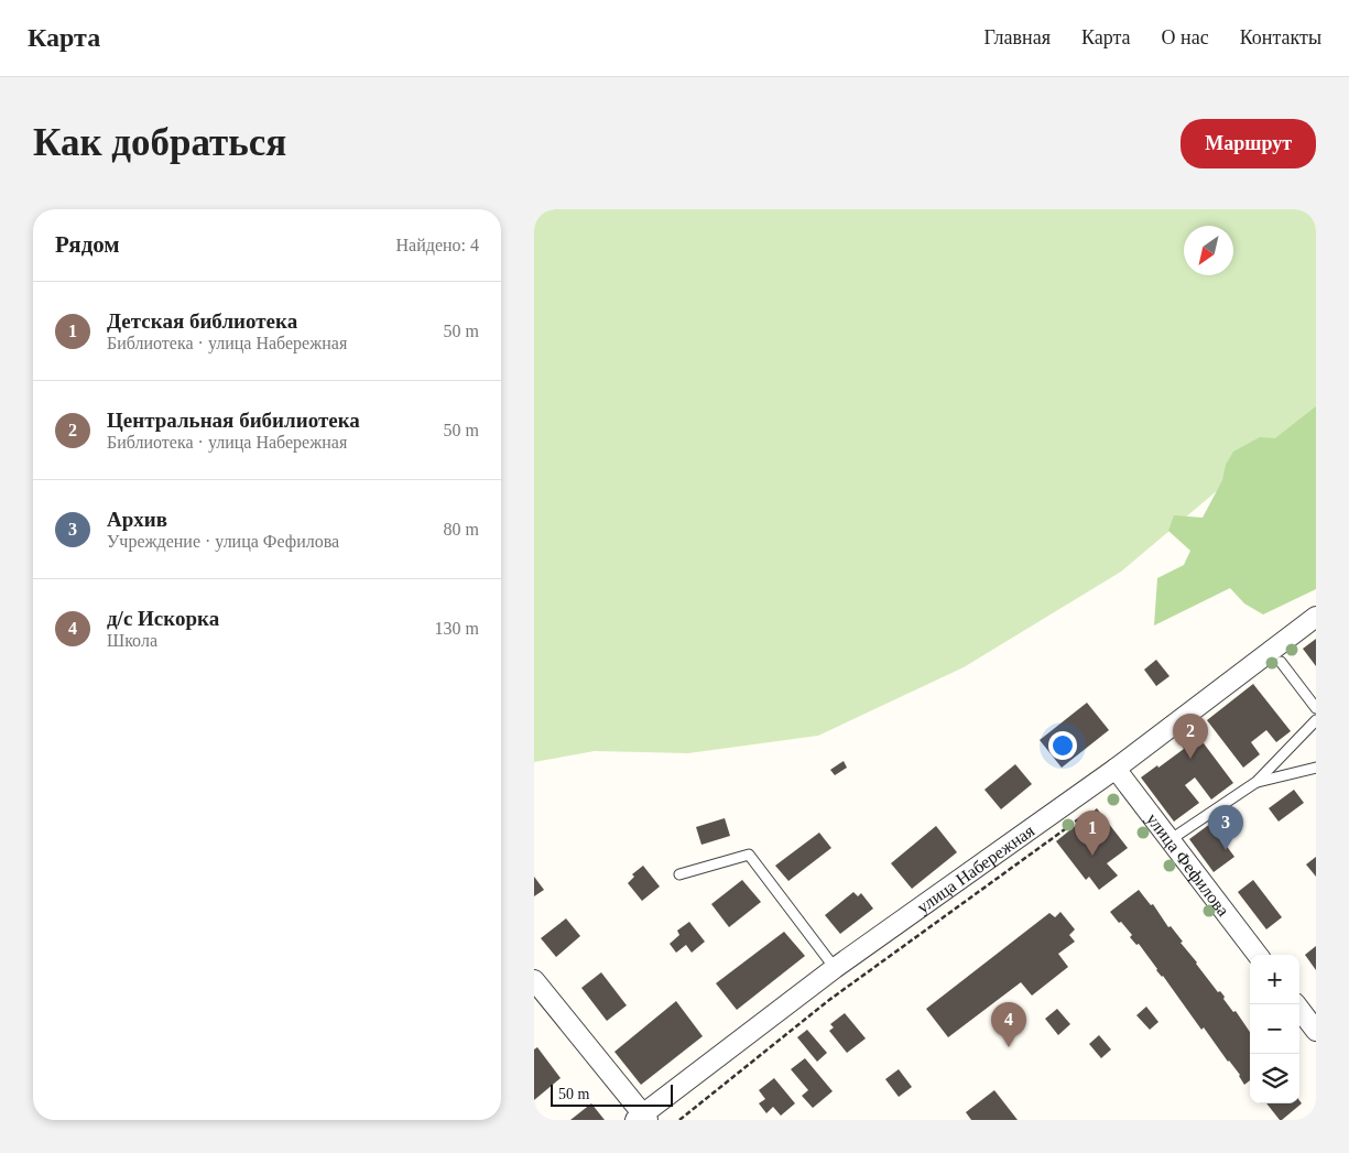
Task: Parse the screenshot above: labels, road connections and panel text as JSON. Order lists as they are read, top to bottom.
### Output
{
  "streets": {
    "street": ["улица Фефилова", "улица Набережная"]
  },
  "crossings": [
    ["улица Фефилова", "улица Набережная"]
  ],
  "scale_bar": "50 m",
  "north": "bottom left",
  "page": {
    "header": "Карта",
    "nav": [
      "Главная",
      "Карта",
      "О нас",
      "Контакты"
    ],
    "buttons": "Маршрут",
    "title": "Как добраться",
    "heading": ["Рядом", "Найдено: 4"],
    "list": [
      {
        "mark": "1",
        "name": "Детская библиотека",
        "note": "Библиотека · улица Набережная",
        "value": "50 m"
      },
      {
        "mark": "2",
        "name": "Центральная бибилиотека",
        "note": "Библиотека · улица Набережная",
        "value": "50 m"
      },
      {
        "mark": "3",
        "name": "Архив",
        "note": "Учреждение · улица Фефилова",
        "value": "80 m"
      },
      {
        "mark": "4",
        "name": "д/с Искорка",
        "note": "Школа",
        "value": "130 m"
      }
    ],
    "pins": [
      "2",
      "3",
      "1",
      "4"
    ],
    "map_buttons": ["+", "−"],
    "scale": "50 m"
  }
}
